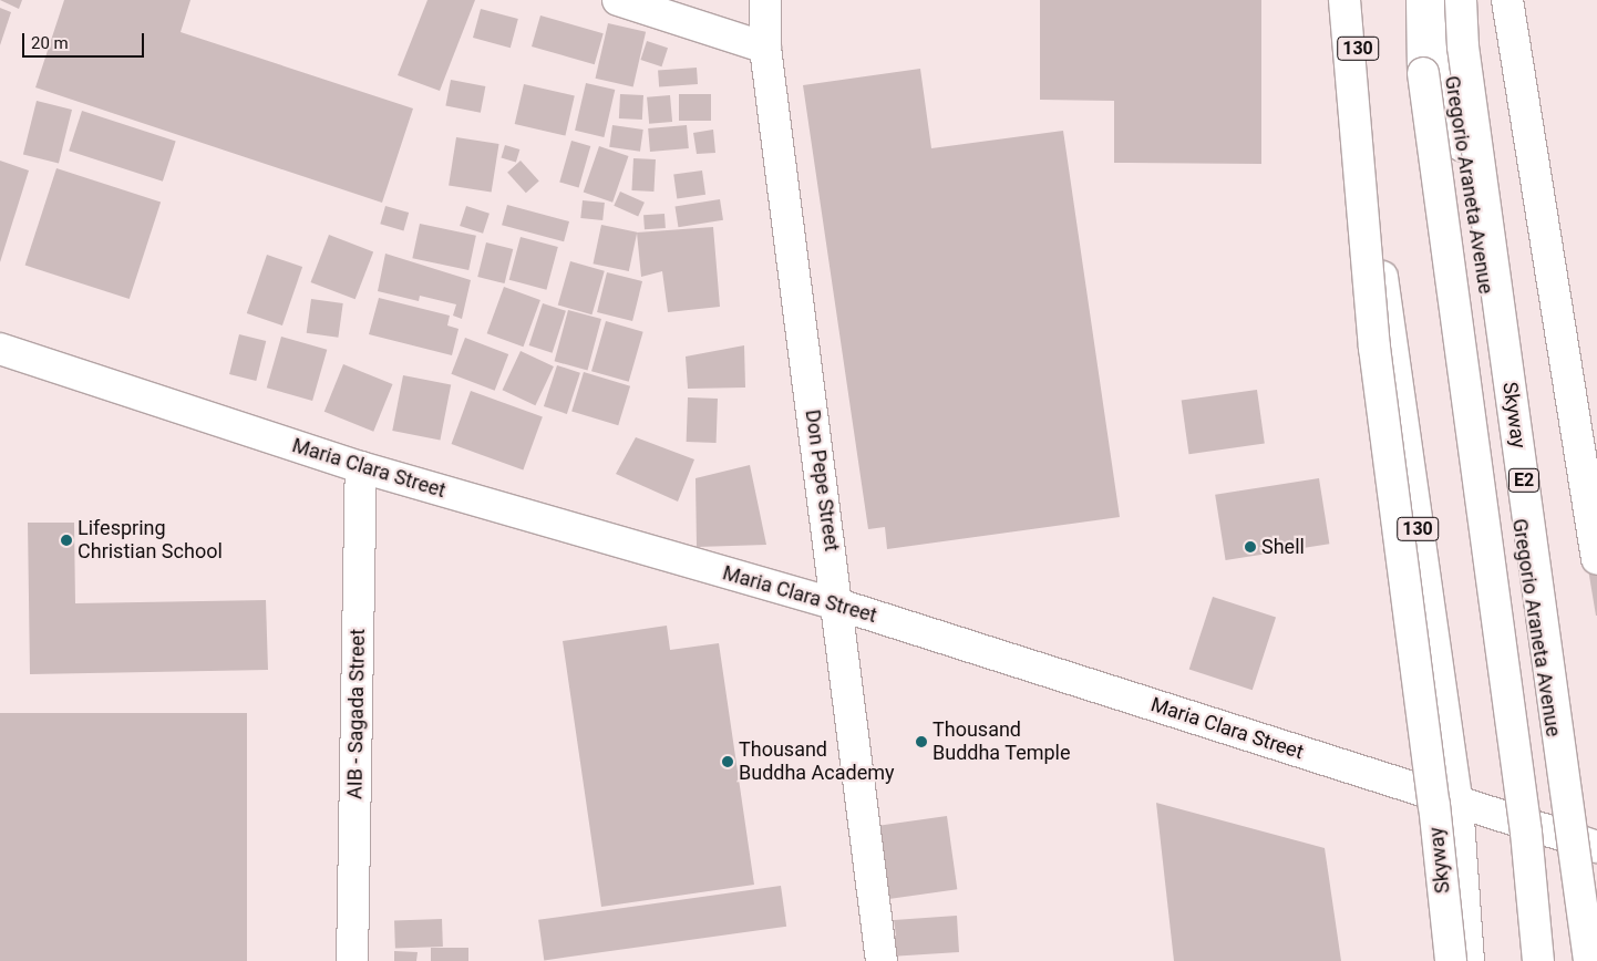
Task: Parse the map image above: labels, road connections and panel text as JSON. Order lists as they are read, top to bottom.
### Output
{
  "streets": {
    "main road": [
      "130",
      "Gregorio Araneta Avenue",
      "Skyway",
      "Maria Clara Street",
      "Don Pepe Street",
      "E2",
      "AIB - Sagada Street"
    ]
  },
  "crossings": [
    ["130", "Maria Clara Street"],
    ["Gregorio Araneta Avenue", "Maria Clara Street"],
    ["Maria Clara Street", "Don Pepe Street"],
    ["Maria Clara Street", "AIB - Sagada Street"]
  ],
  "places": [
    "Lifespring Christian School",
    "Shell",
    "Thousand Buddha Temple",
    "Thousand Buddha Academy"
  ],
  "scale_bar": "20 m"
}
